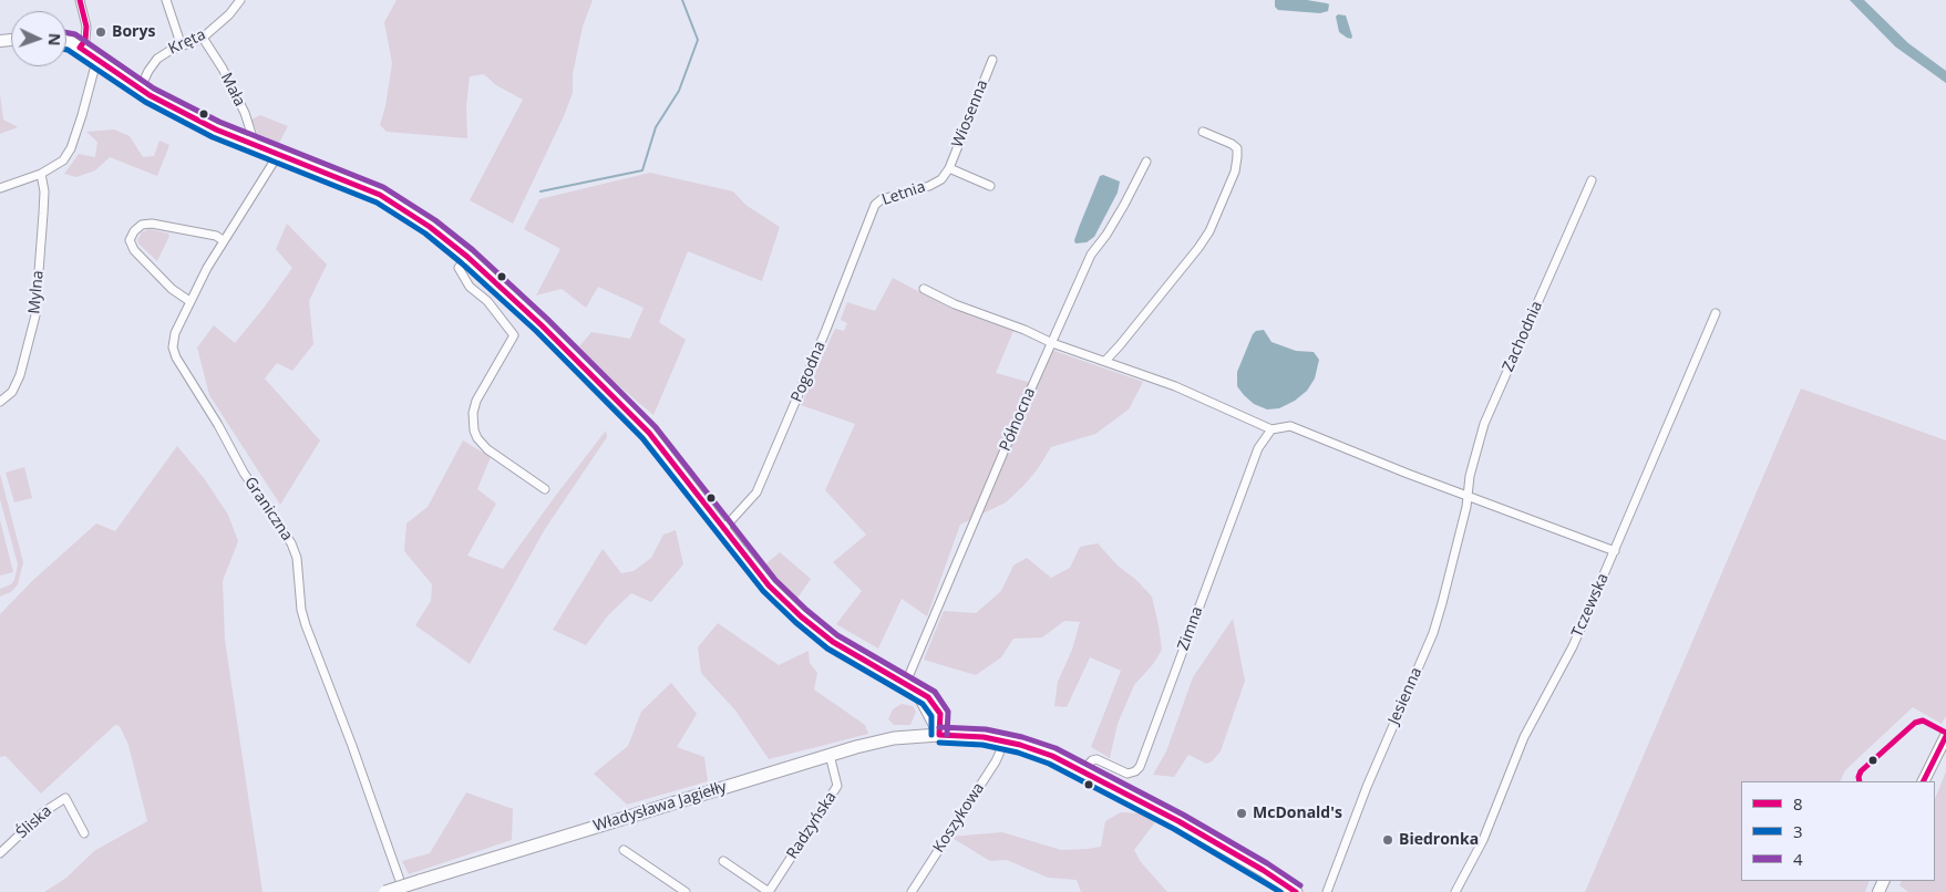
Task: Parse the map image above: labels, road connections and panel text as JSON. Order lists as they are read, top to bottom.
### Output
{
  "streets": {
    "main road": ["Władysława Jagiełły"],
    "street": [
      "Kręta",
      "Mała",
      "Wiosenna",
      "Letnia",
      "Mylna",
      "Zachodnia",
      "Pogodna",
      "Północna",
      "Graniczna",
      "Tczewska",
      "Zimna",
      "Jesienna",
      "Koszykowa",
      "Śliska",
      "Radzyńska"
    ]
  },
  "crossings": [
    ["Kręta", "Mała"],
    ["Wiosenna", "Letnia"],
    ["Letnia", "Pogodna"],
    ["Zachodnia", "Jesienna"],
    ["Zimna", "Władysława Jagiełły"],
    ["Władysława Jagiełły", "Koszykowa"],
    ["Władysława Jagiełły", "Radzyńska"]
  ],
  "places": ["Borys", "McDonald's", "Biedronka"],
  "lines": ["transit line 8", "transit line 4", "transit line 3"],
  "legend": ["8", "3", "4"],
  "north": "right"
}
